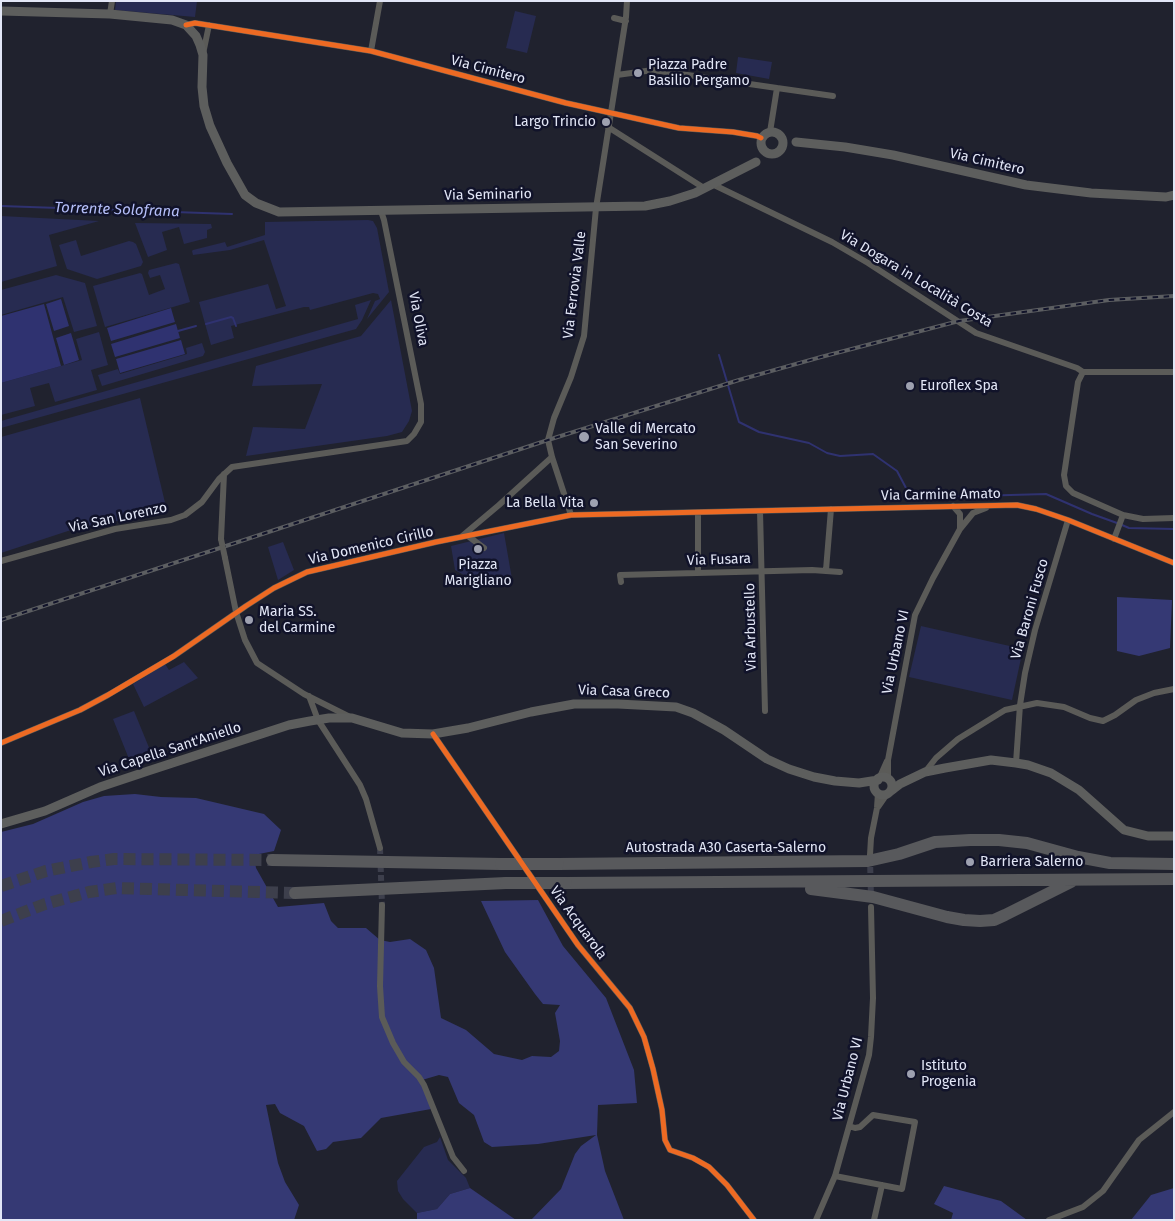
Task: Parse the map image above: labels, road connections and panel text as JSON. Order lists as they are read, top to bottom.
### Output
{
  "streets": {
    "highway": ["Autostrada A30 Caserta-Salerno"],
    "main road": [
      "Via Cimitero",
      "Via Seminario",
      "Via Casa Greco",
      "Via Capella Sant'Aniello"
    ],
    "street": [
      "Via Dogara in Località Costa",
      "Via Ferrovia Valle",
      "Via Oliva",
      "Via Carmine Amato",
      "Via San Lorenzo",
      "Via Domenico Cirillo",
      "Via Fusara",
      "Via Baroni Fusco",
      "Via Arbustello",
      "Via Urbano VI",
      "Via Acquarola"
    ]
  },
  "crossings": [
    ["Via Cimitero", "Via Seminario"],
    ["Via Cimitero", "Via Dogara in Località Costa"],
    ["Via Cimitero", "Via Ferrovia Valle"],
    ["Via Seminario", "Via Ferrovia Valle"],
    ["Via Seminario", "Via Oliva"],
    ["Via Ferrovia Valle", "Via Domenico Cirillo"],
    ["Via Oliva", "Via San Lorenzo"],
    ["Via Carmine Amato", "Via Domenico Cirillo"],
    ["Via Carmine Amato", "Via Baroni Fusco"],
    ["Via Carmine Amato", "Via Arbustello"],
    ["Via Carmine Amato", "Via Urbano VI"],
    ["Via Fusara", "Via Arbustello"],
    ["Via Casa Greco", "Via Acquarola"]
  ],
  "water": ["Torrente Solofrana"],
  "places": [
    "Piazza Padre Basilio Pergamo",
    "Largo Trincio",
    "Euroflex Spa",
    "Valle di Mercato San Severino",
    "La Bella Vita",
    "Piazza Marigliano",
    "Maria SS. del Carmine",
    "Barriera Salerno",
    "Istituto Progenia"
  ]
}
